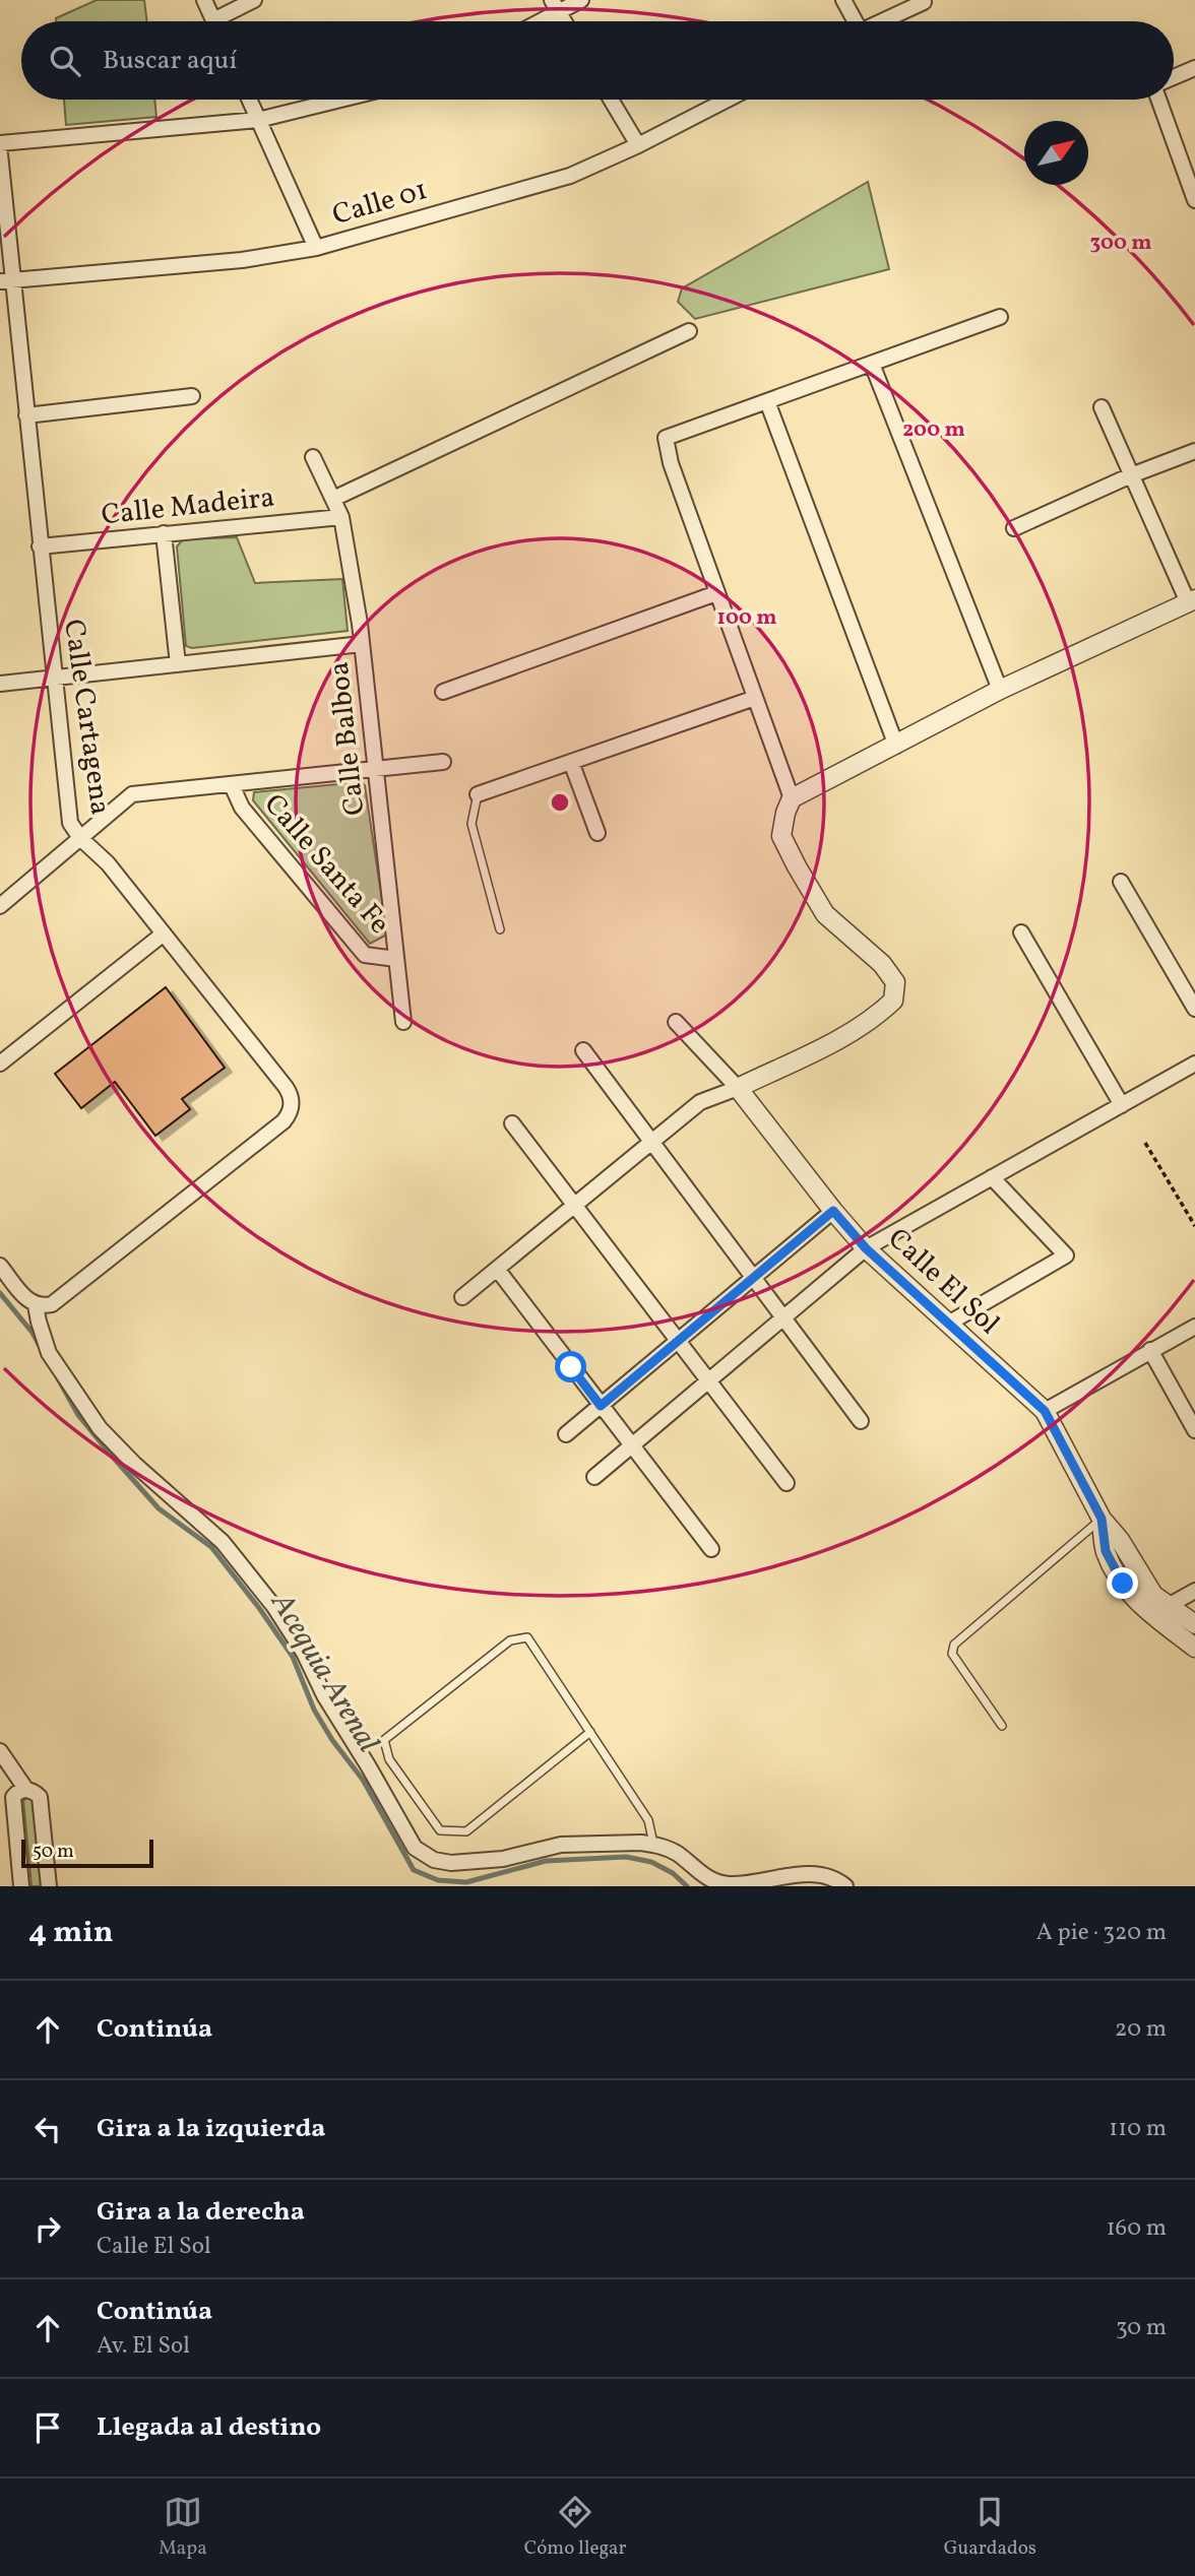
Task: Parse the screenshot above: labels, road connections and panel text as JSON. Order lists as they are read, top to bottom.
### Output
{
  "streets": {
    "street": [
      "Calle 01",
      "Calle Madeira",
      "Calle Cartagena",
      "Calle Balboa",
      "Calle Santa Fe",
      "Calle El Sol"
    ]
  },
  "crossings": [
    ["Calle 01", "Calle Cartagena"],
    ["Calle Madeira", "Calle Cartagena"],
    ["Calle Madeira", "Calle Balboa"],
    ["Calle Balboa", "Calle Santa Fe"]
  ],
  "water": ["Acequia Arenal"],
  "scale_bar": "50 m",
  "north": "top right",
  "page": {
    "search": "Buscar aquí",
    "scale": "50 m",
    "heading": ["4 min", "A pie · 320 m"],
    "list": [
      ["Continúa", "20 m"],
      ["Gira a la izquierda", "110 m"],
      ["Gira a la derecha", "Calle El Sol", "160 m"],
      ["Continúa", "Av. El Sol", "30 m"],
      "Llegada al destino"
    ],
    "nav": ["Mapa", "Cómo llegar", "Guardados"]
  },
  "rings": ["300 m", "200 m", "100 m"]
}
